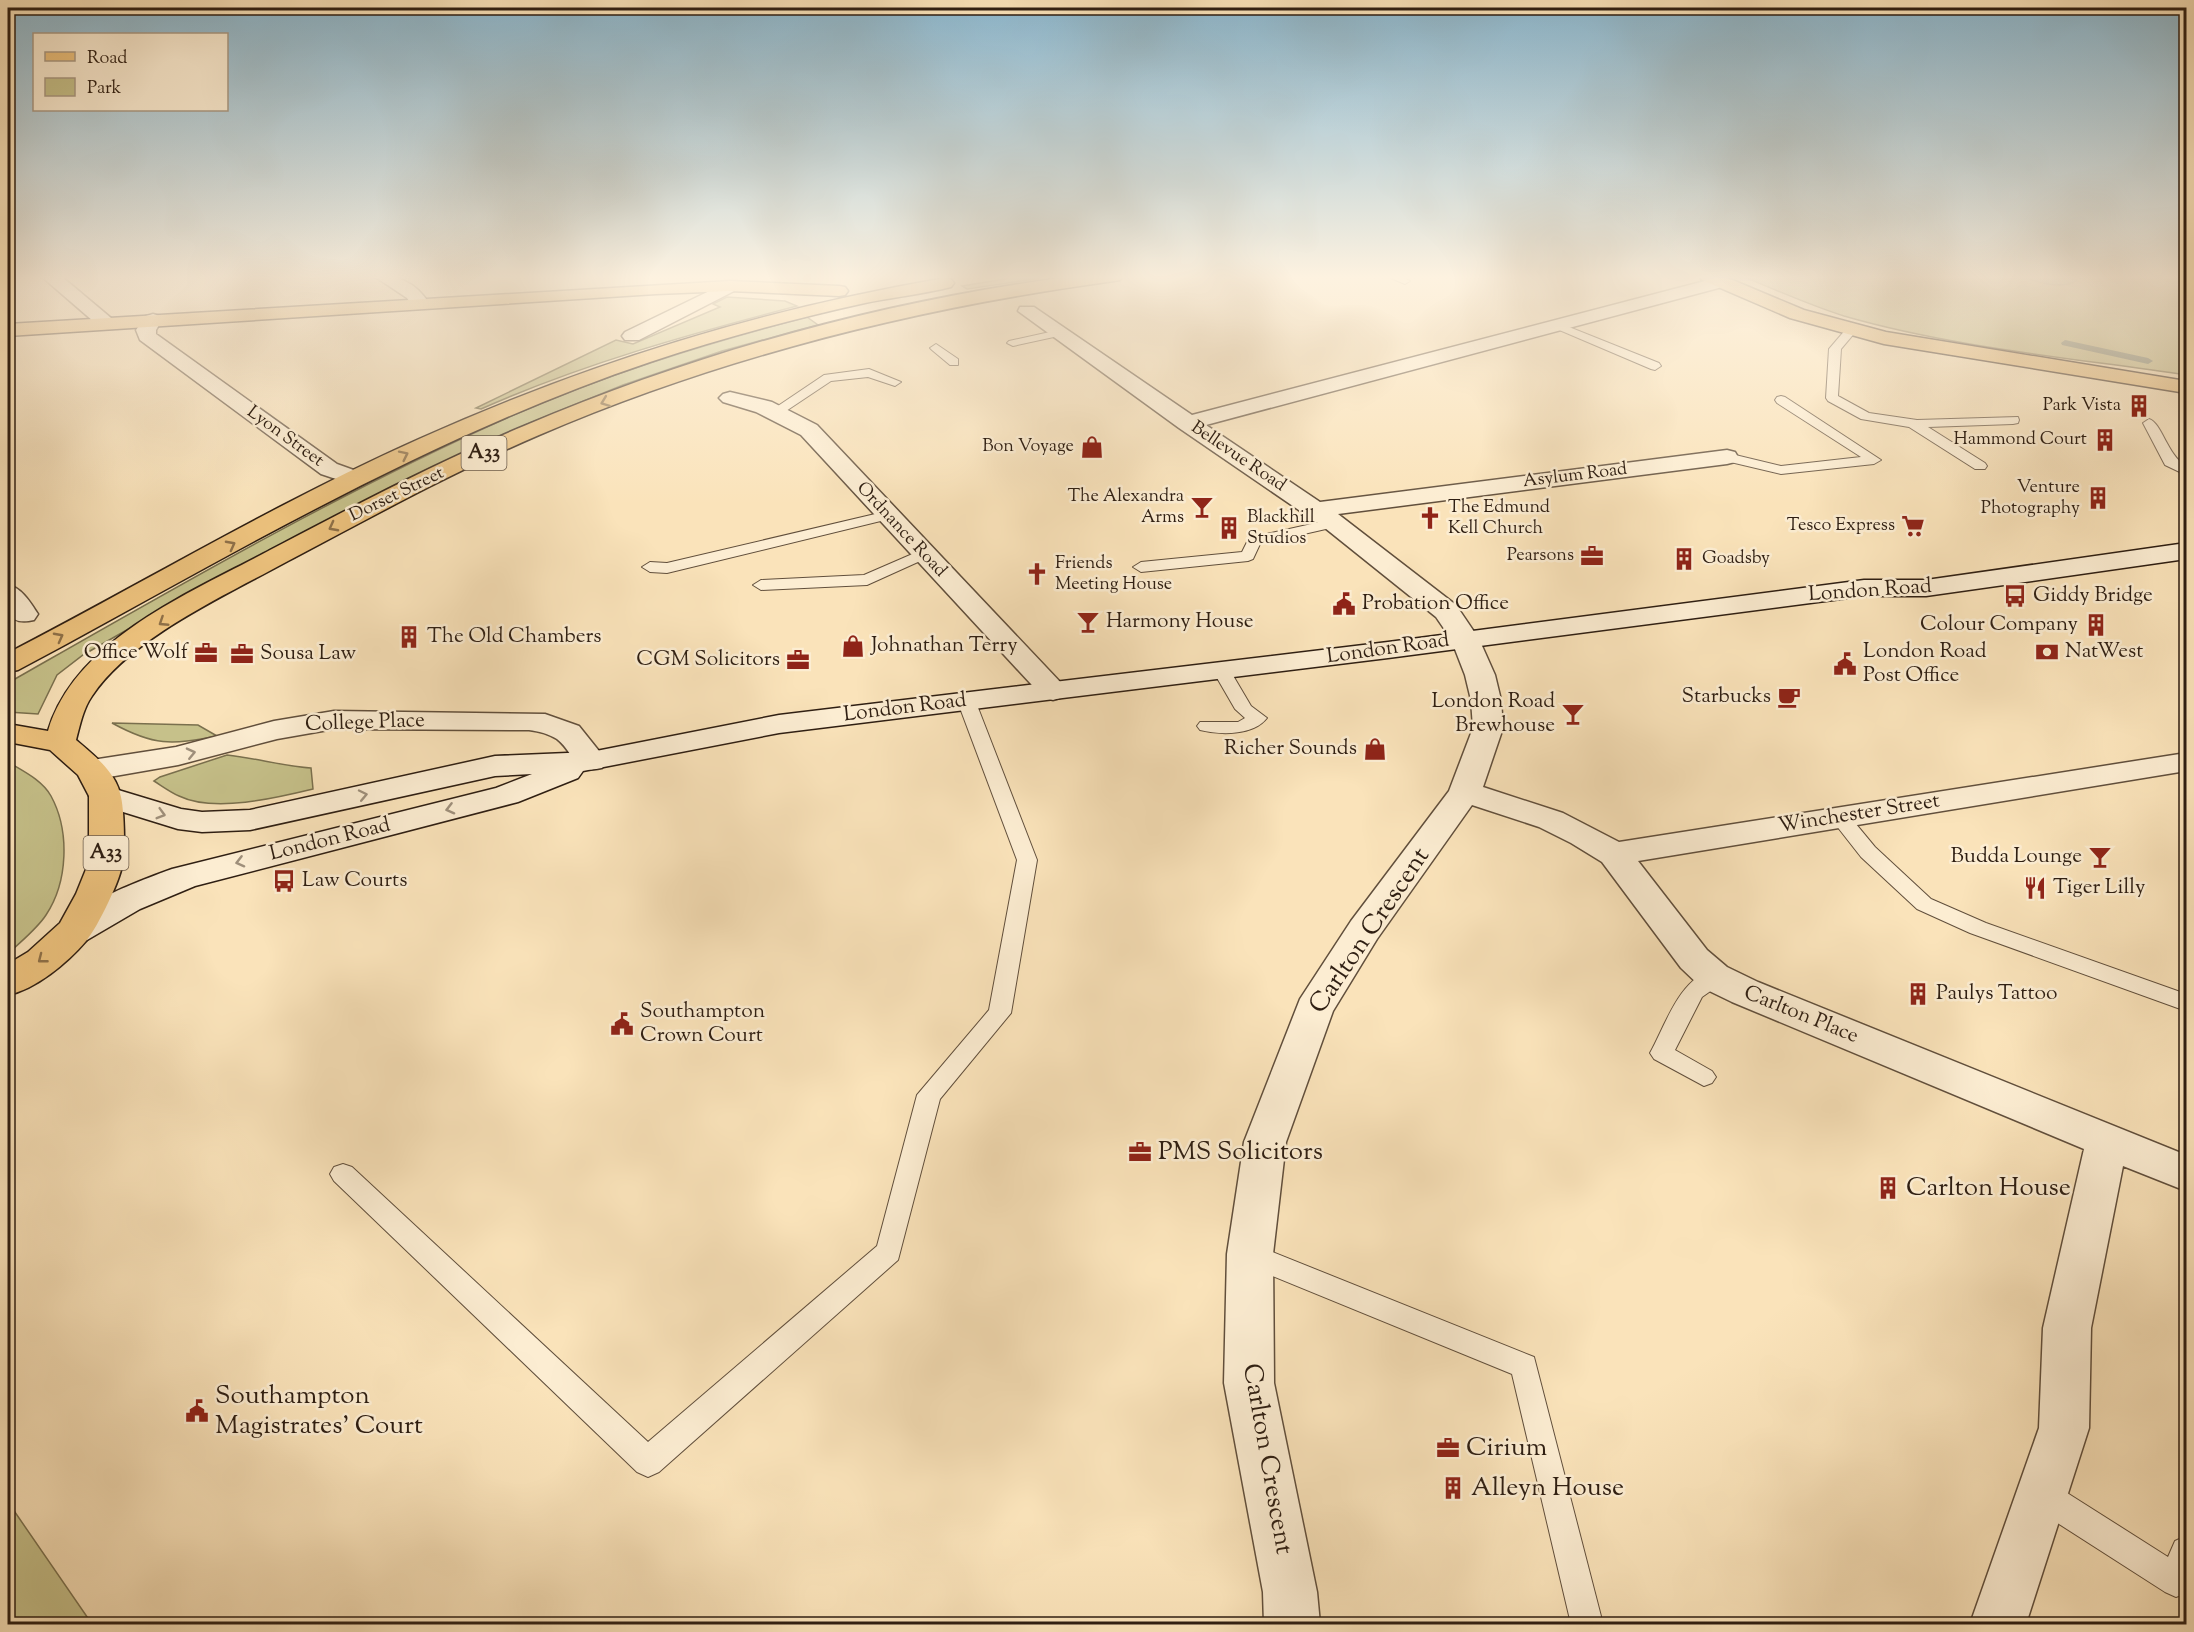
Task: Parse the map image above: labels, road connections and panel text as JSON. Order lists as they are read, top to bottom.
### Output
{
  "streets": {
    "main road": ["A33", "Dorset Street"],
    "street": [
      "Lyon Street",
      "Bellevue Road",
      "Asylum Road",
      "Ordnance Road",
      "London Road",
      "College Place",
      "Winchester Street",
      "Carlton Crescent",
      "Carlton Place"
    ]
  },
  "crossings": [
    ["Lyon Street", "Dorset Street"],
    ["A33", "London Road"],
    ["A33", "College Place"],
    ["Bellevue Road", "Asylum Road"],
    ["Bellevue Road", "London Road"],
    ["Bellevue Road", "Carlton Crescent"],
    ["Ordnance Road", "London Road"],
    ["London Road", "College Place"],
    ["London Road", "Carlton Crescent"],
    ["Winchester Street", "Carlton Place"],
    ["Carlton Crescent", "Carlton Place"]
  ],
  "one_way": ["College Place"],
  "places": {
    "building": [
      "Park Vista",
      "Hammond Court",
      "Venture Photography",
      "Blackhill Studios",
      "Goadsby",
      "Colour Company",
      "The Old Chambers",
      "Paulys Tattoo",
      "Carlton House",
      "Alleyn House"
    ],
    "shop": ["Bon Voyage", "Johnathan Terry", "Richer Sounds"],
    "bar": [
      "The Alexandra Arms",
      "Harmony House",
      "London Road Brewhouse",
      "Budda Lounge"
    ],
    "church": ["The Edmund Kell Church", "Friends Meeting House"],
    "supermarket": ["Tesco Express"],
    "office": [
      "Pearsons",
      "Office Wolf",
      "Sousa Law",
      "CGM Solicitors",
      "PMS Solicitors",
      "Cirium"
    ],
    "bus stop": ["Giddy Bridge", "Law Courts"],
    "public building": [
      "Probation Office",
      "London Road Post Office",
      "Southampton Crown Court",
      "Southampton Magistrates' Court"
    ],
    "bank": ["NatWest"],
    "cafe": ["Starbucks"],
    "restaurant": ["Tiger Lilly"]
  },
  "legend": ["Road", "Park"]
}
